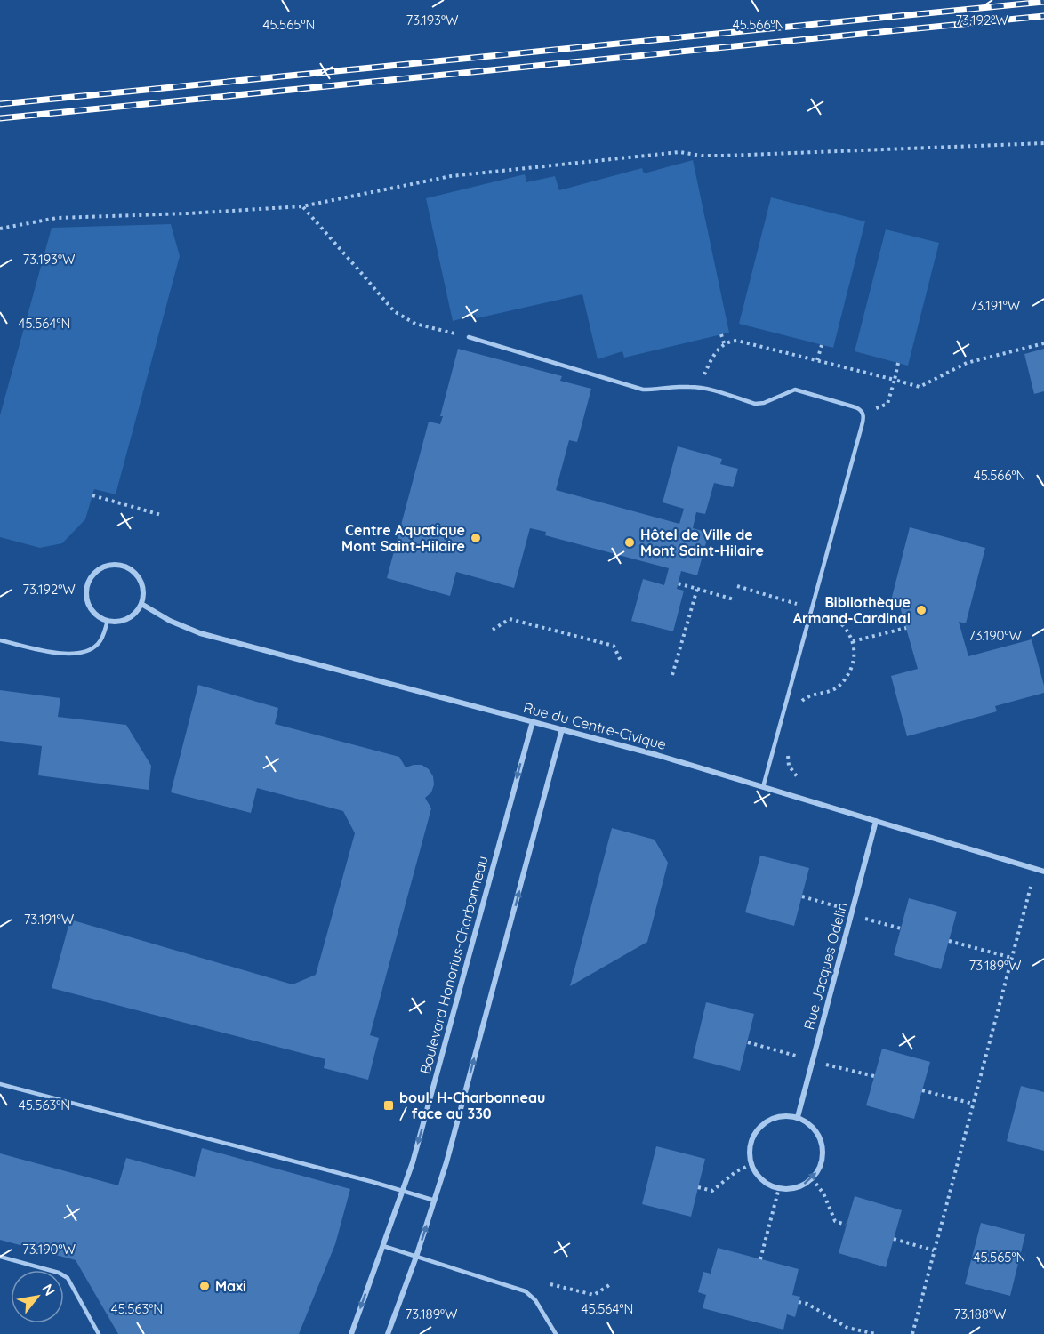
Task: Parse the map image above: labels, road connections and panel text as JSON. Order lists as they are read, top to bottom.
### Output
{
  "streets": {
    "street": ["Rue du Centre-Civique", "Boulevard Honorius-Charbonneau", "Rue Jacques Odelin"]
  },
  "crossings": [
    ["Rue du Centre-Civique", "Boulevard Honorius-Charbonneau"],
    ["Rue du Centre-Civique", "Rue Jacques Odelin"]
  ],
  "places": {
    "other": [
      "Centre Aquatique Mont Saint-Hilaire",
      "Hôtel de Ville de Mont Saint-Hilaire",
      "Bibliothèque Armand-Cardinal",
      "Maxi"
    ],
    "transit": ["boul. H-Charbonneau / face au 330"]
  },
  "north": "top right",
  "coordinates": [
    "73.193°W",
    "73.192°W",
    "45.565°N",
    "45.566°N",
    "73.191°W",
    "45.564°N",
    "73.190°W",
    "73.189°W",
    "45.563°N",
    "73.188°W"
  ]
}
